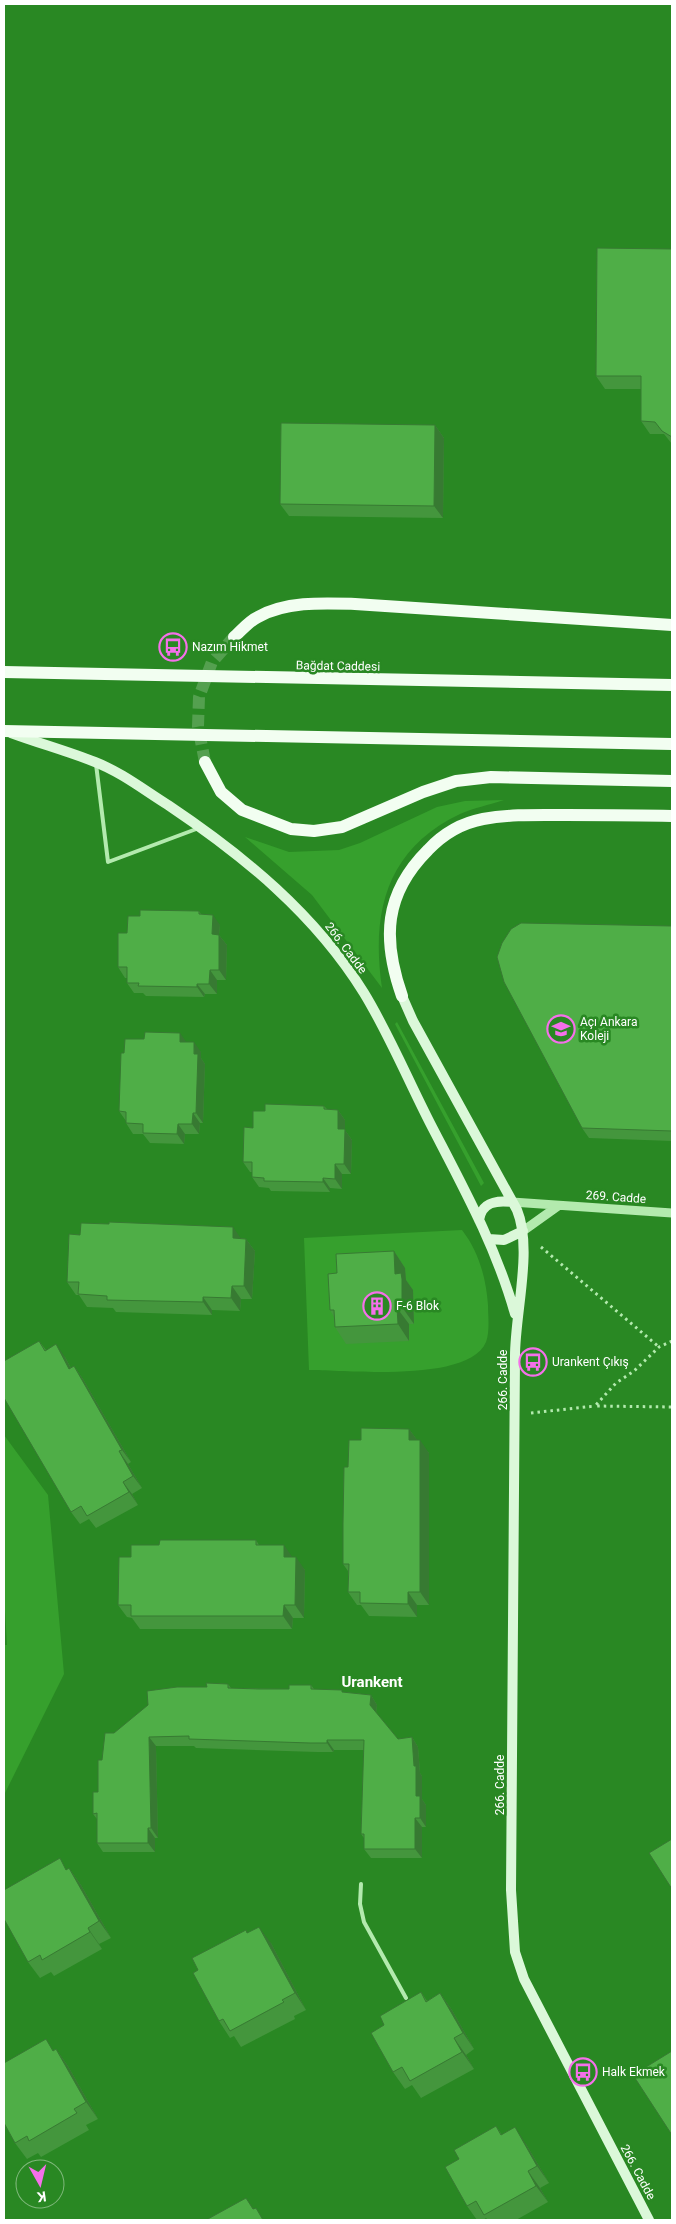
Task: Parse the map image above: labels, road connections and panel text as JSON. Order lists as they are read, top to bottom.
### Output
{
  "streets": {
    "main road": ["Bağdat Caddesi", "266. Cadde"],
    "street": ["269. Cadde"]
  },
  "crossings": [
    ["266. Cadde", "269. Cadde"]
  ],
  "districts": ["Urankent"],
  "places": {
    "bus stop": ["Nazım Hikmet", "Urankent Çıkış", "Halk Ekmek"],
    "school or university": ["Açı Ankara Koleji"],
    "building": ["F-6 Blok"]
  },
  "north": "bottom"
}
